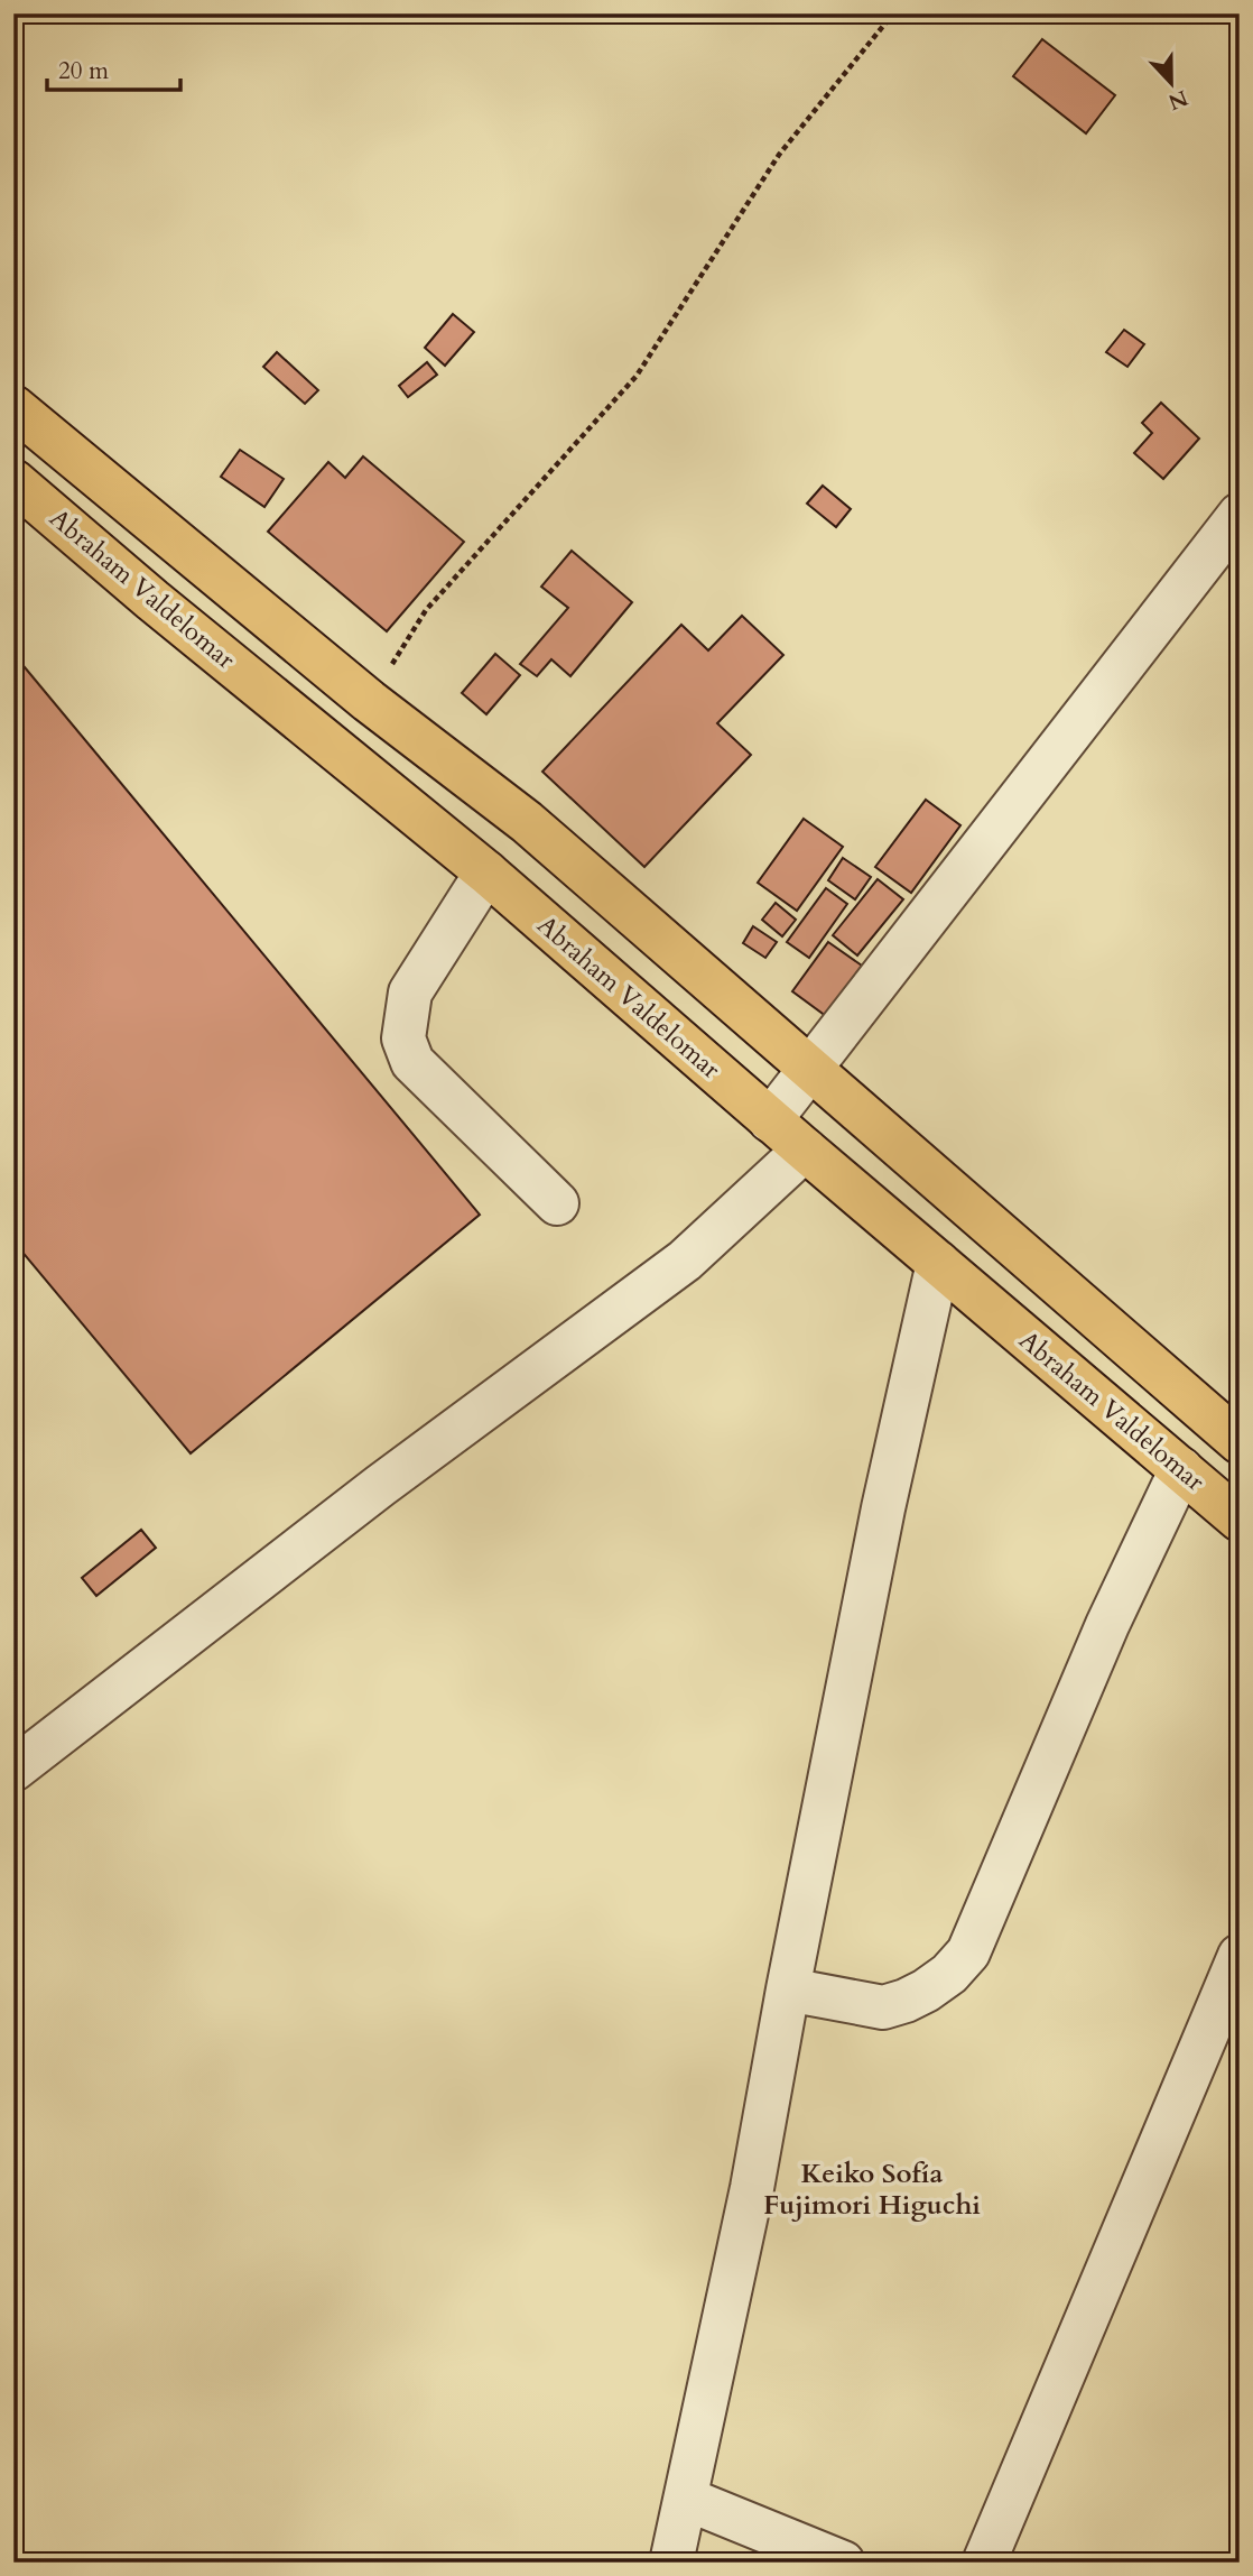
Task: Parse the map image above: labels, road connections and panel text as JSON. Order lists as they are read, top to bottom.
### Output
{
  "streets": {
    "main road": ["Abraham Valdelomar"]
  },
  "districts": ["Keiko Sofía Fujimori Higuchi"],
  "scale_bar": "20 m",
  "north": "bottom"
}
